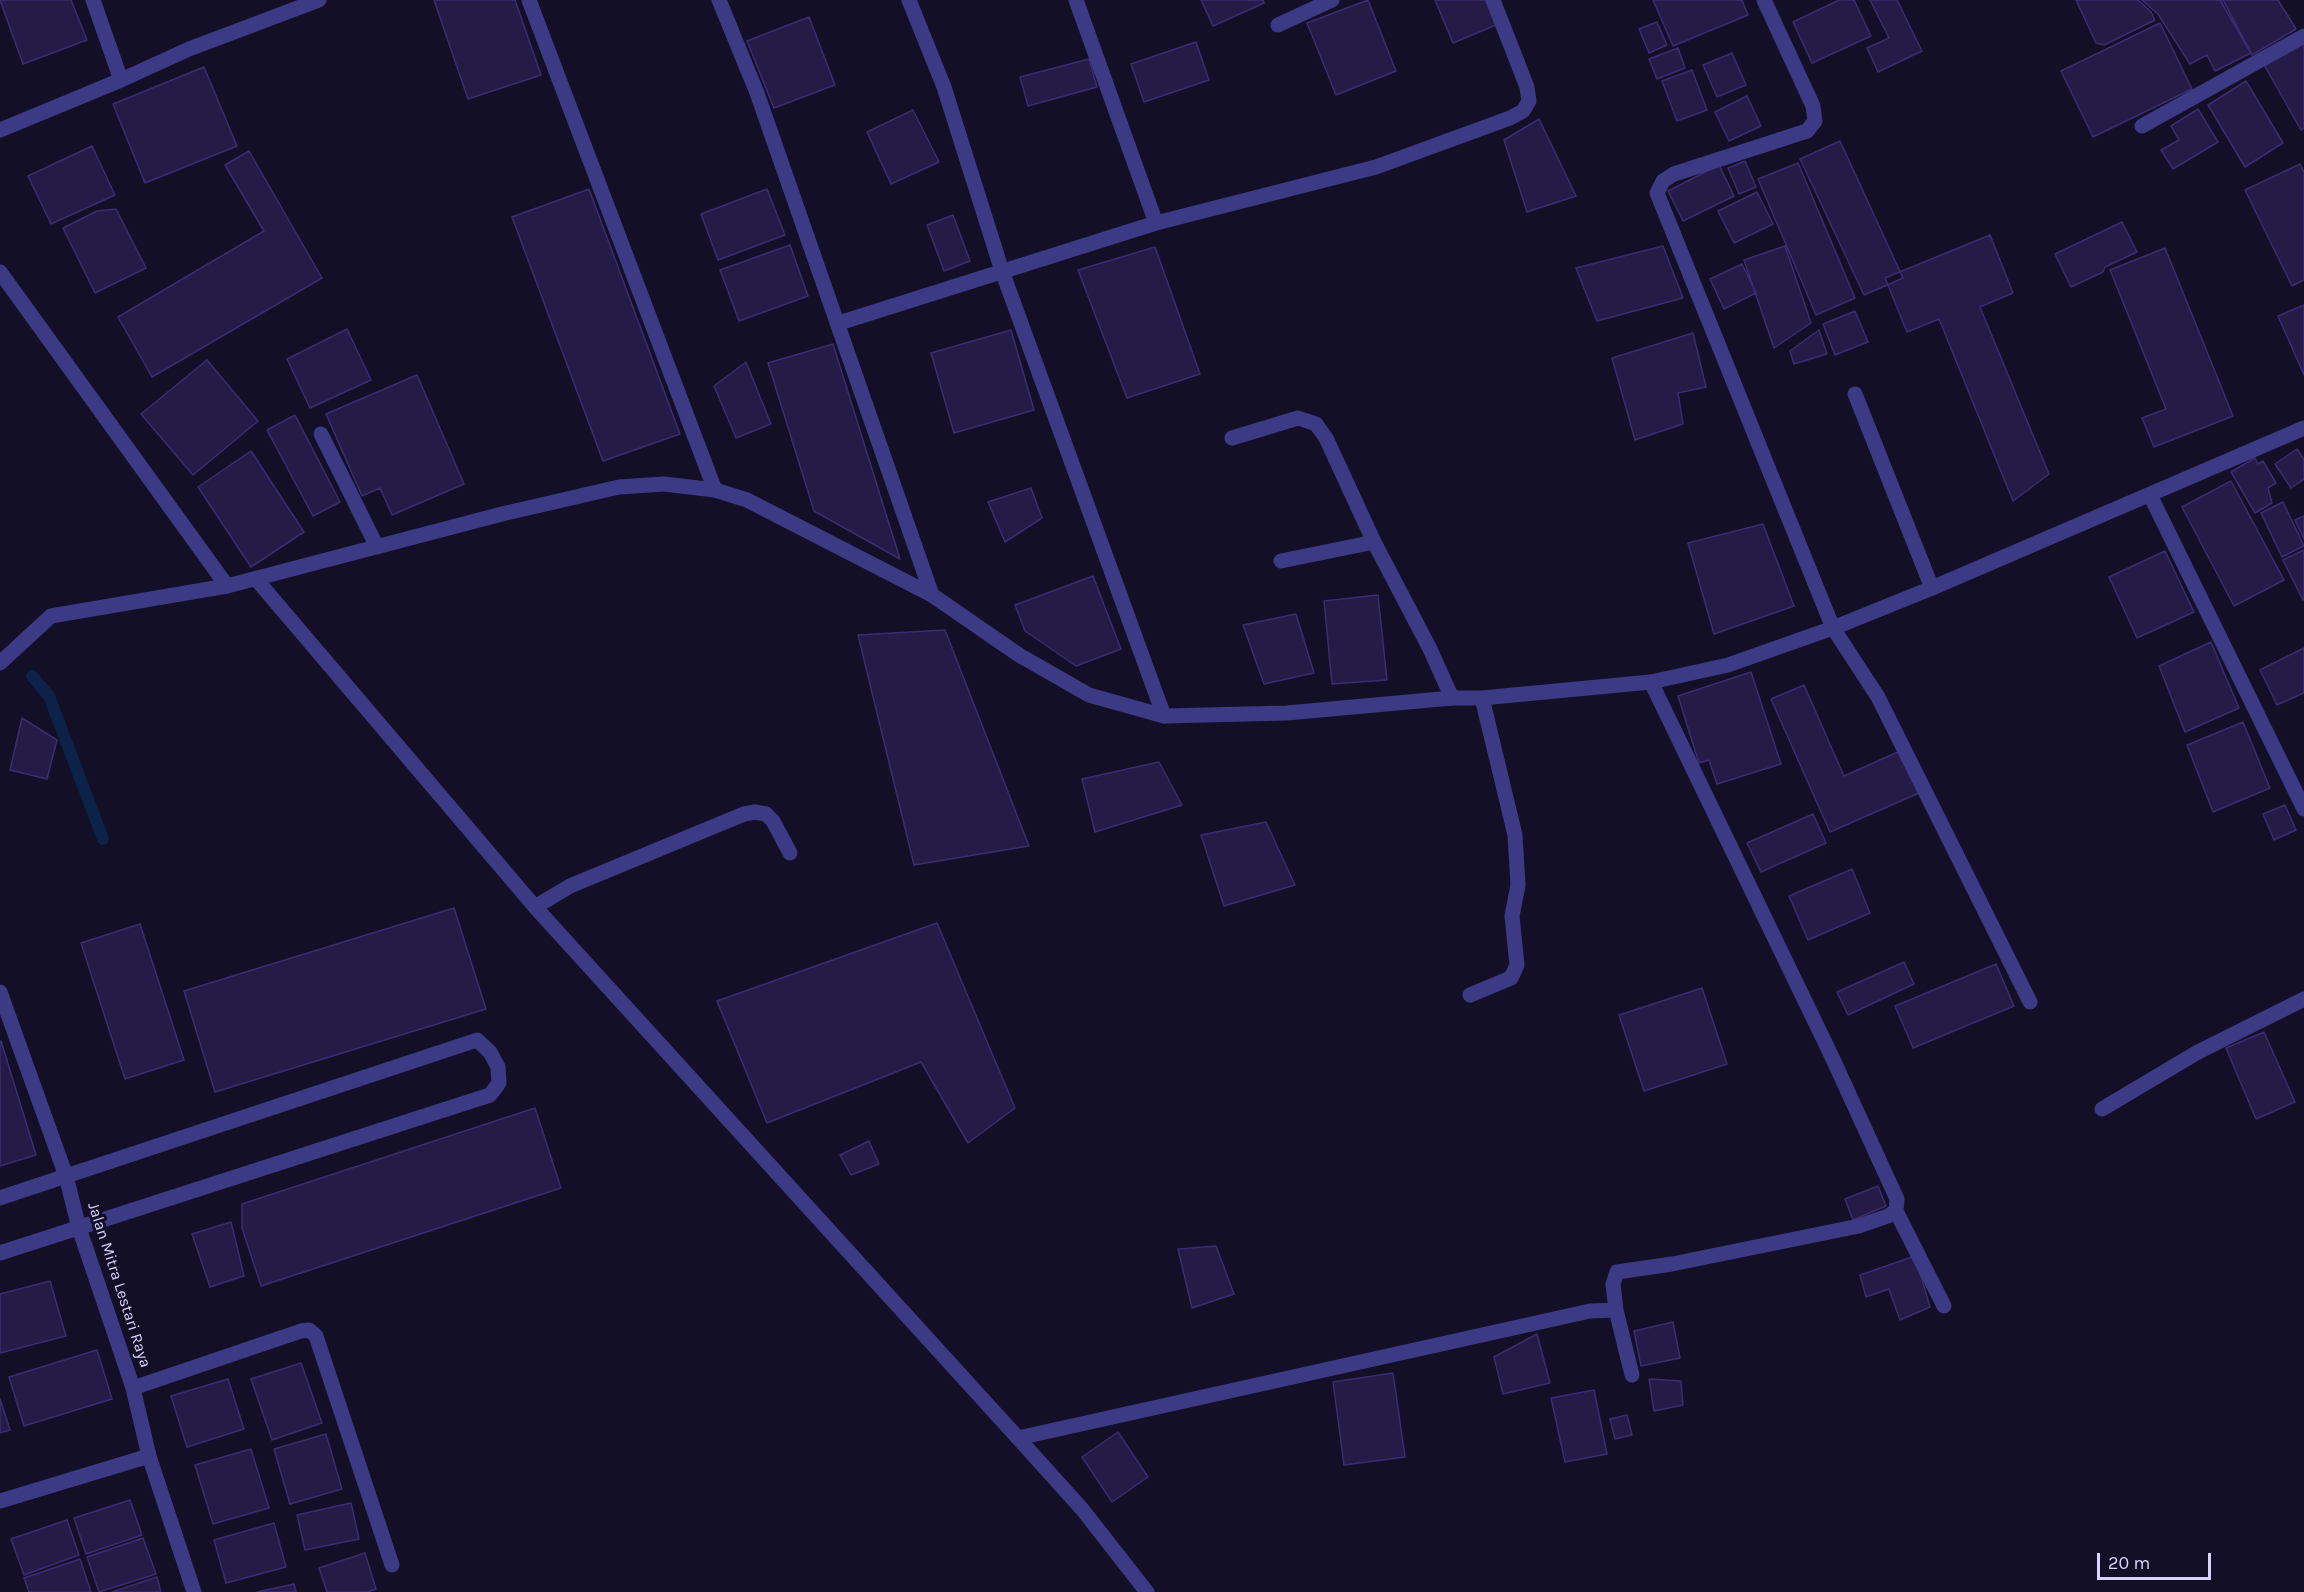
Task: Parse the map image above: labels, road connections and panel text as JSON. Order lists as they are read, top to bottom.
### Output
{
  "streets": {
    "street": ["Jalan Mitra Lestari Raya"]
  },
  "scale_bar": "20 m"
}
